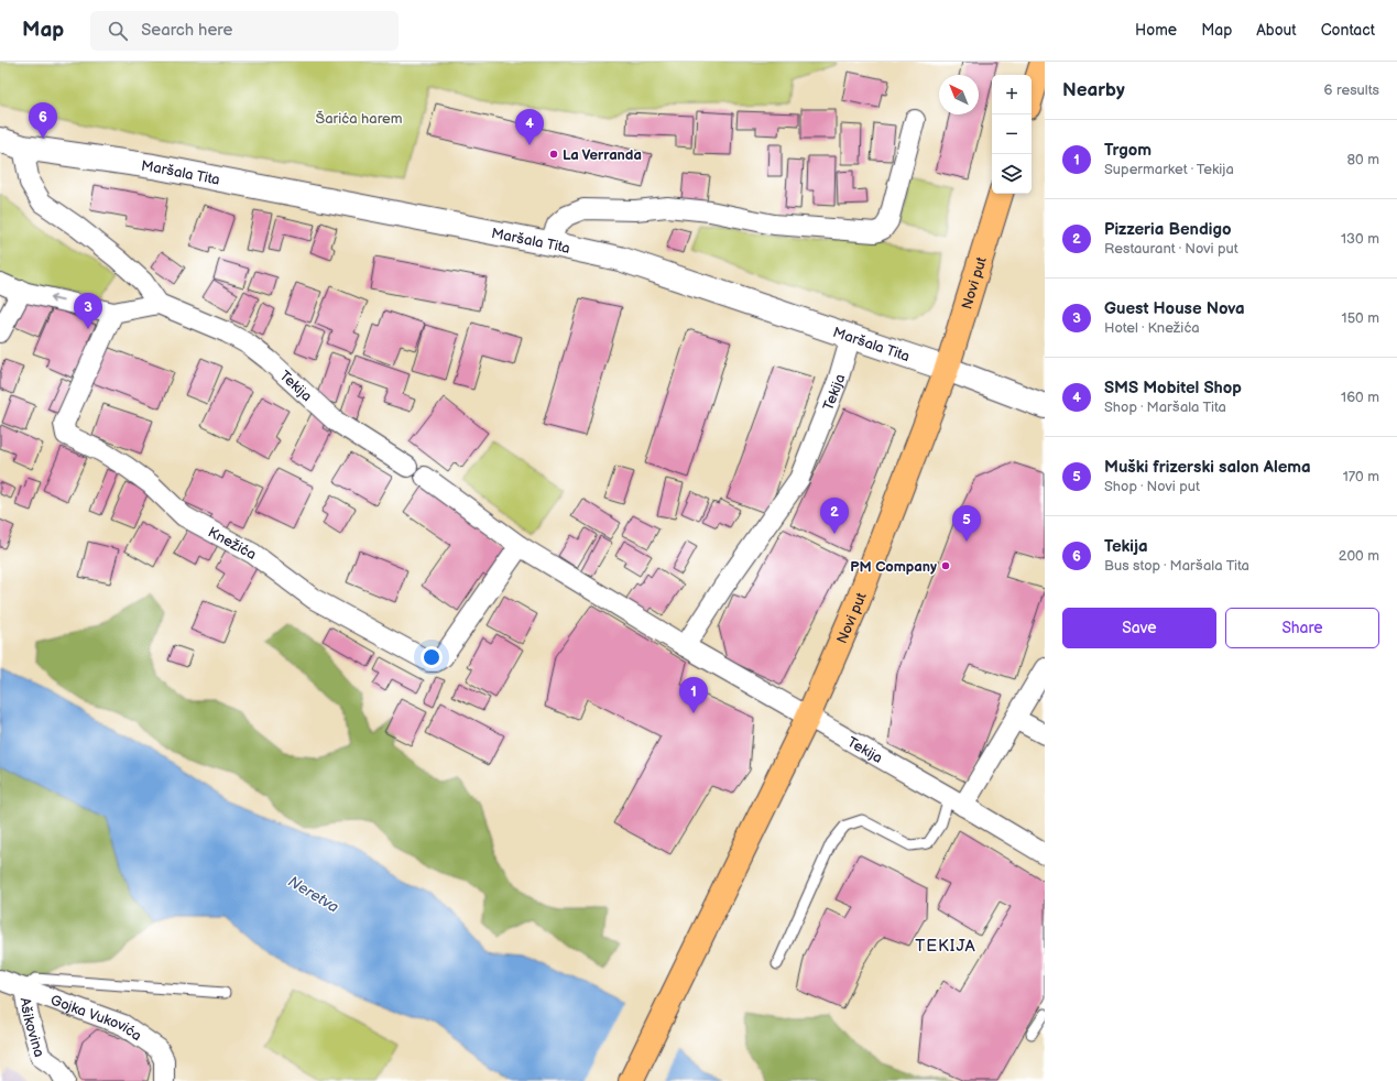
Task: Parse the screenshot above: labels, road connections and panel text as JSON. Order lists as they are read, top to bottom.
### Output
{
  "streets": {
    "main road": ["Novi put"],
    "street": [
      "Maršala Tita",
      "Tekija",
      "Knežića",
      "Gojka Vukovića",
      "Ašikovina"
    ]
  },
  "crossings": [
    ["Maršala Tita", "Novi put"],
    ["Maršala Tita", "Tekija"],
    ["Novi put", "Tekija"],
    ["Tekija", "Knežića"],
    ["Gojka Vukovića", "Ašikovina"]
  ],
  "districts": ["TEKIJA"],
  "water": ["Neretva"],
  "parks": ["Šarića harem"],
  "places": ["La Verranda", "PM Company"],
  "north": "top left",
  "page": {
    "header": "Map",
    "search": "Search here",
    "nav": [
      "Home",
      "Map",
      "About",
      "Contact"
    ],
    "heading": ["Nearby", "6 results"],
    "map_buttons": ["+", "−"],
    "pins": [
      "6",
      "4",
      "3",
      "2",
      "5",
      "1"
    ],
    "list": [
      {
        "mark": "1",
        "name": "Trgom",
        "note": "Supermarket · Tekija",
        "value": "80 m"
      },
      {
        "mark": "2",
        "name": "Pizzeria Bendigo",
        "note": "Restaurant · Novi put",
        "value": "130 m"
      },
      {
        "mark": "3",
        "name": "Guest House Nova",
        "note": "Hotel · Knežića",
        "value": "150 m"
      },
      {
        "mark": "4",
        "name": "SMS Mobitel Shop",
        "note": "Shop · Maršala Tita",
        "value": "160 m"
      },
      {
        "mark": "5",
        "name": "Muški frizerski salon Alema",
        "note": "Shop · Novi put",
        "value": "170 m"
      },
      {
        "mark": "6",
        "name": "Tekija",
        "note": "Bus stop · Maršala Tita",
        "value": "200 m"
      }
    ],
    "buttons": ["Save", "Share"]
  }
}
